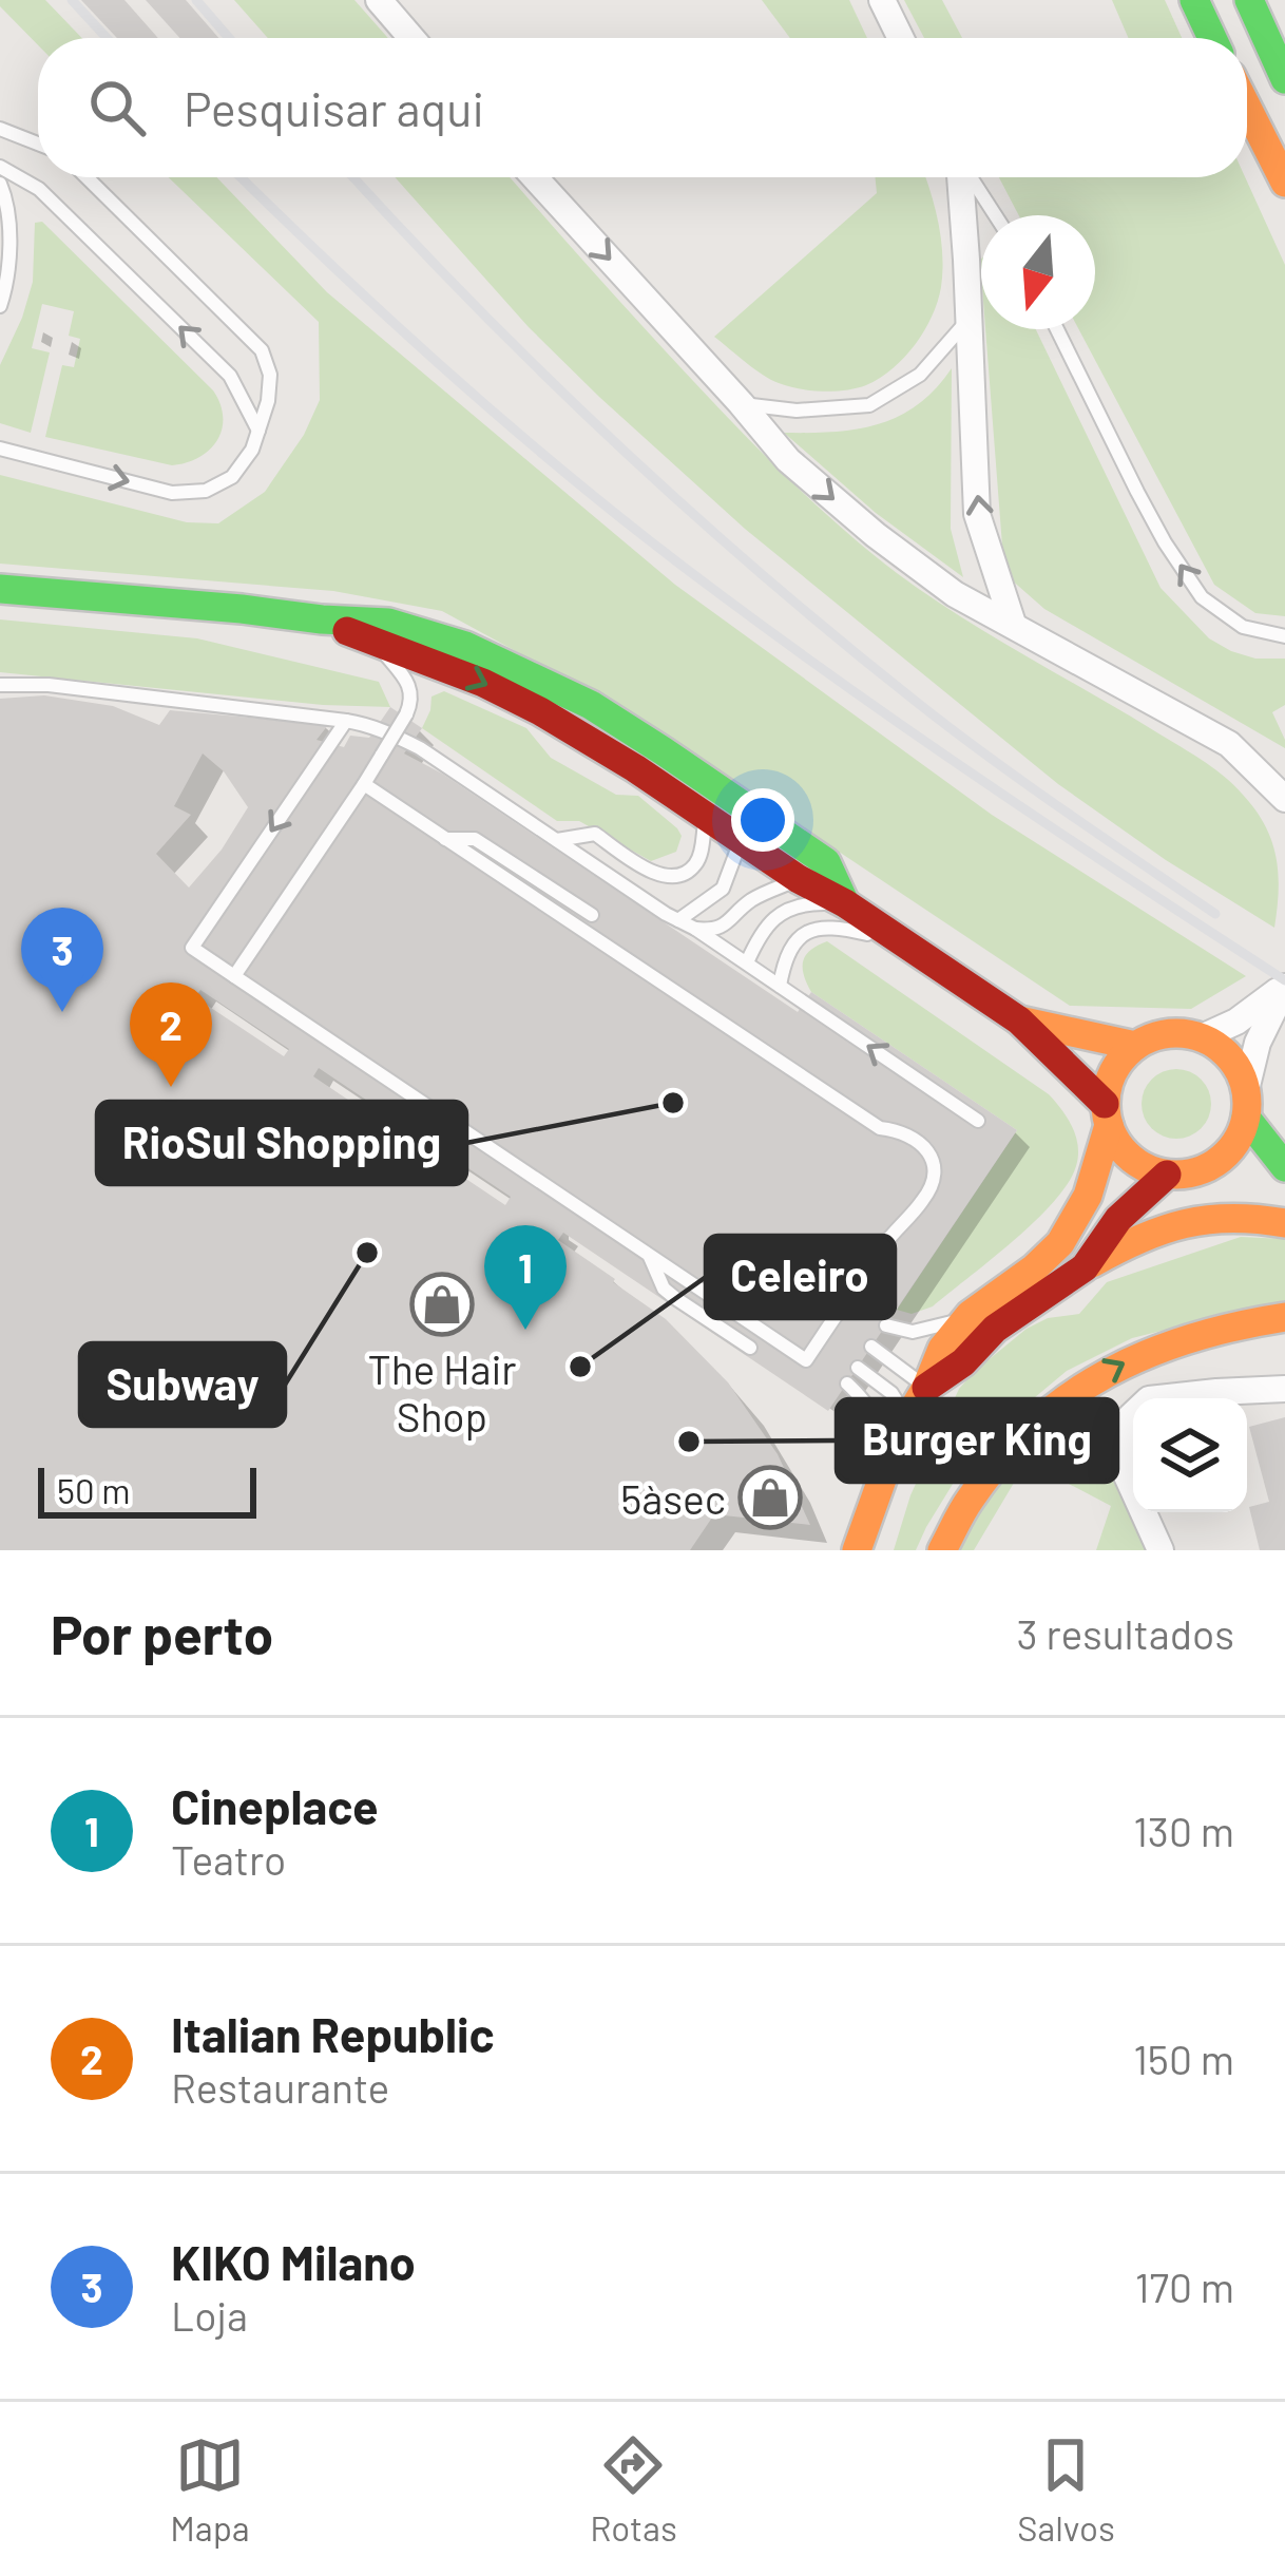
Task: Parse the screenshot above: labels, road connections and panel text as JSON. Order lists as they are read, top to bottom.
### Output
{
  "places": {
    "other": [
      "RioSul Shopping",
      "Subway",
      "Celeiro",
      "Burger King"
    ],
    "shop": ["The Hair Shop", "5àsec"]
  },
  "scale_bar": "50 m",
  "north": "bottom",
  "page": {
    "search": "Pesquisar aqui",
    "pins": ["3", "2", "1"],
    "scale": "50 m",
    "heading": ["Por perto", "3 resultados"],
    "list": [
      {
        "mark": "1",
        "name": "Cineplace",
        "note": "Teatro",
        "value": "130 m"
      },
      {
        "mark": "2",
        "name": "Italian Republic",
        "note": "Restaurante",
        "value": "150 m"
      },
      {
        "mark": "3",
        "name": "KIKO Milano",
        "note": "Loja",
        "value": "170 m"
      }
    ],
    "nav": ["Mapa", "Rotas", "Salvos"]
  }
}
